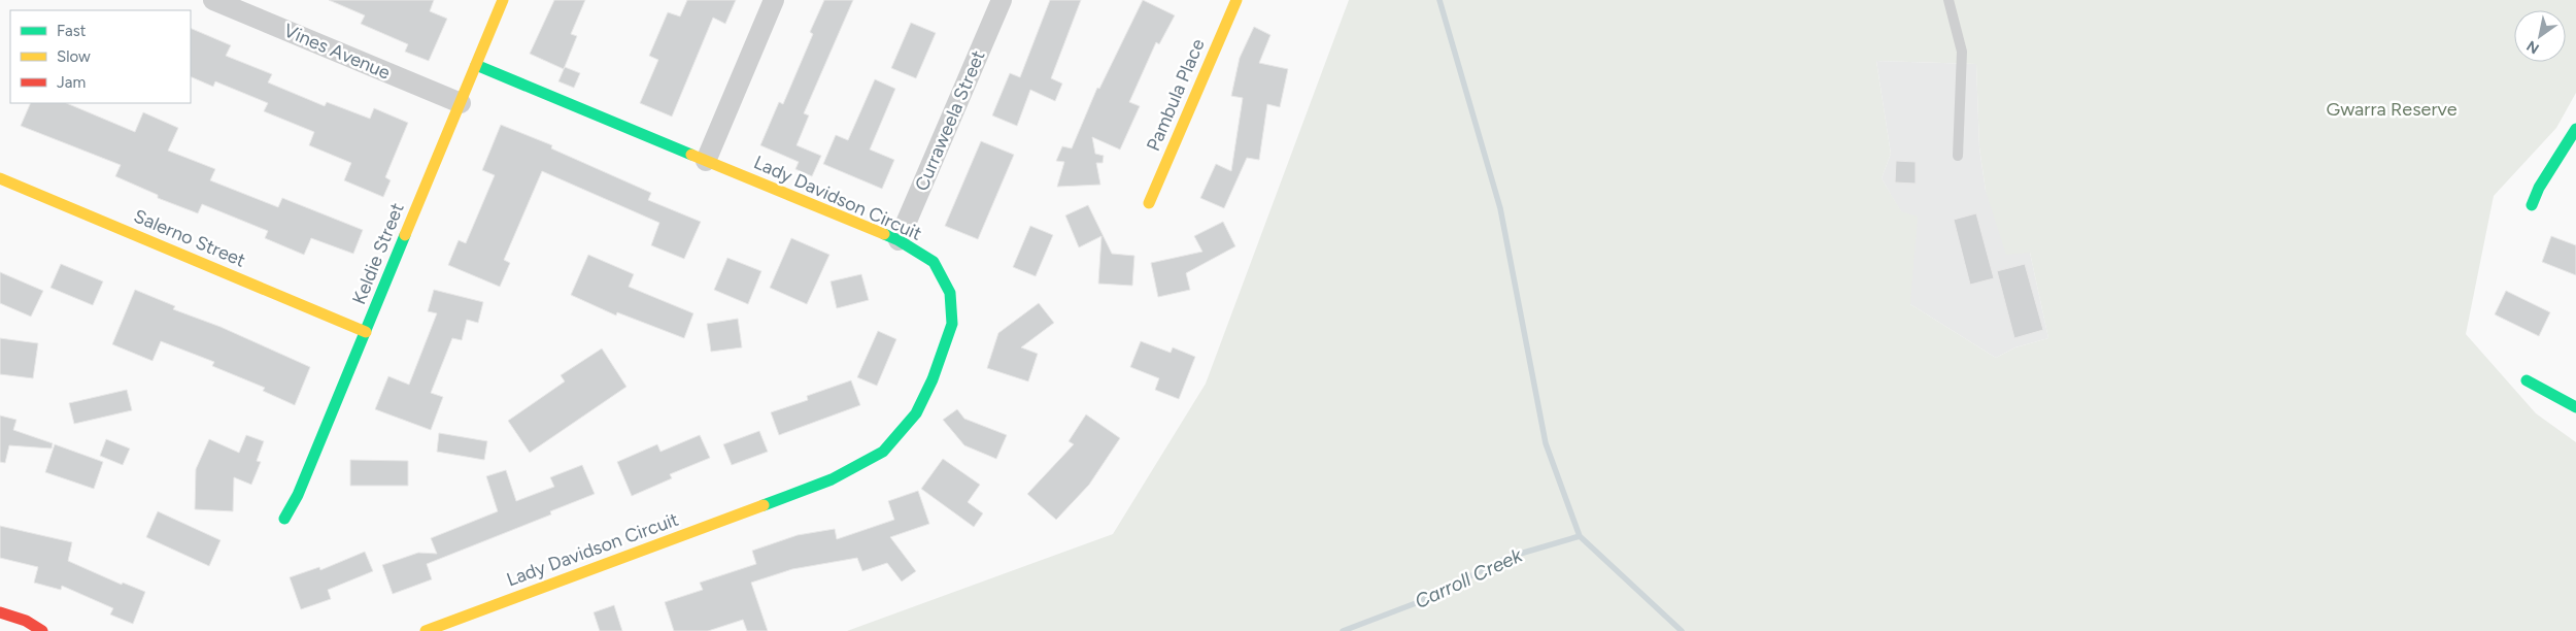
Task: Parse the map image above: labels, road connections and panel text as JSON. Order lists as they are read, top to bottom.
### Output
{
  "streets": {
    "street": [
      "Vines Avenue",
      "Pambula Place",
      "Curraweela Street",
      "Lady Davidson Circuit",
      "Salerno Street",
      "Keldie Street"
    ]
  },
  "crossings": [
    ["Vines Avenue", "Keldie Street"],
    ["Curraweela Street", "Lady Davidson Circuit"],
    ["Lady Davidson Circuit", "Keldie Street"],
    ["Salerno Street", "Keldie Street"]
  ],
  "water": ["Carroll Creek"],
  "parks": ["Gwarra Reserve"],
  "legend": ["Fast", "Slow", "Jam"],
  "north": "bottom left"
}
